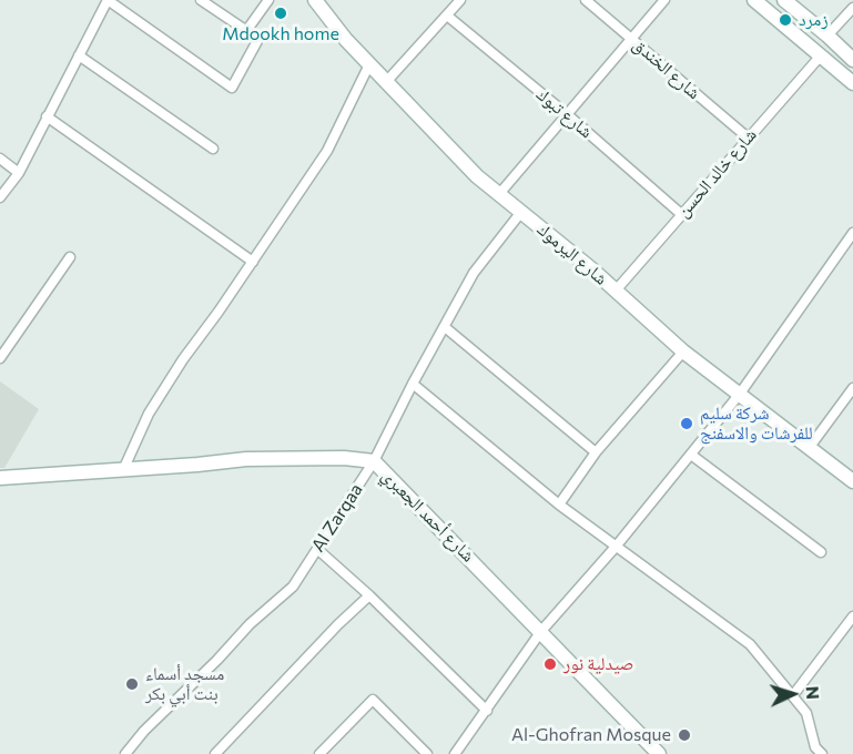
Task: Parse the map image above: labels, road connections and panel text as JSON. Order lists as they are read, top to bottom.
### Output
{
  "streets": {
    "street": [
      "شارع الخندق",
      "شارع تبوك",
      "شارع خالد الحسن",
      "شارع اليرموك",
      "شارع أحمد الجعبري",
      "Al Zarqaa"
    ]
  },
  "crossings": [
    ["شارع الخندق", "شارع خالد الحسن"],
    ["شارع تبوك", "شارع خالد الحسن"],
    ["شارع خالد الحسن", "شارع اليرموك"],
    ["شارع اليرموك", "Al Zarqaa"],
    ["شارع أحمد الجعبري", "Al Zarqaa"]
  ],
  "places": [
    "Mdookh home",
    "زمرد",
    "شركة سليم للفرشات والاسفنج",
    "صيدلية نور",
    "مسجد أسماء بنت أبي بكر",
    "Al-Ghofran Mosque"
  ],
  "north": "right"
}
